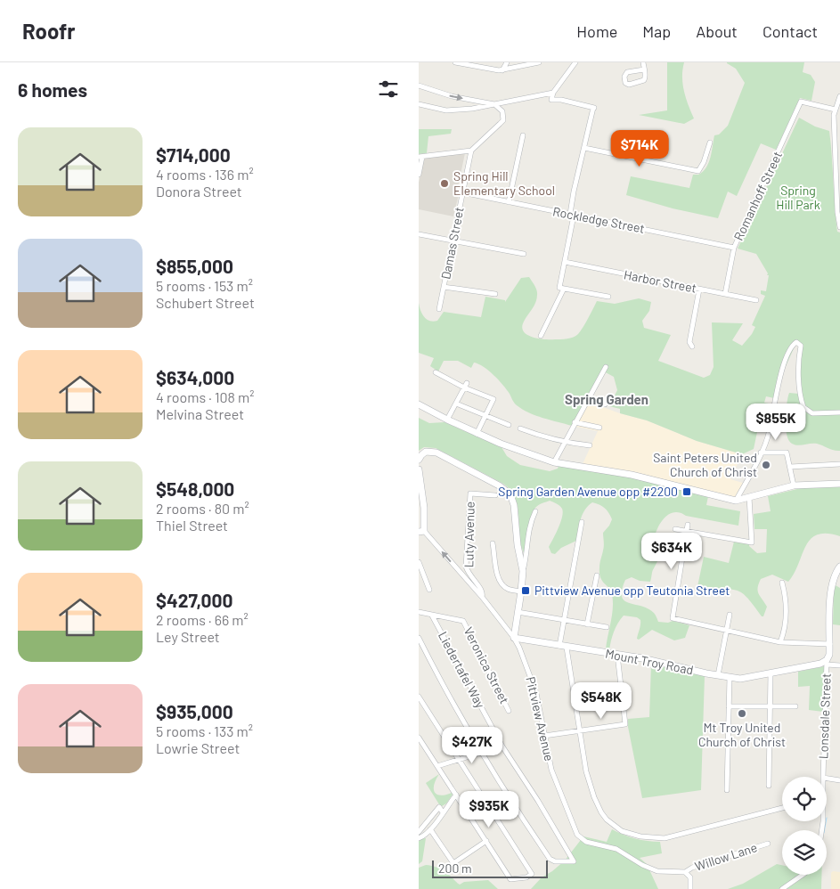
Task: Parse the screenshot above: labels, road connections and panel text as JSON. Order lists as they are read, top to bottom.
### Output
{
  "streets": {
    "street": [
      "Romanhoff Street",
      "Rockledge Street",
      "Damas Street",
      "Harbor Street",
      "Luty Avenue",
      "Mount Troy Road",
      "Veronica Street",
      "Liedertafel Way",
      "Lonsdale Street",
      "Pittview Avenue",
      "Willow Lane"
    ]
  },
  "crossings": [
    ["Romanhoff Street", "Rockledge Street"],
    ["Romanhoff Street", "Harbor Street"],
    ["Rockledge Street", "Damas Street"],
    ["Mount Troy Road", "Lonsdale Street"],
    ["Mount Troy Road", "Pittview Avenue"],
    ["Veronica Street", "Liedertafel Way"],
    ["Pittview Avenue", "Willow Lane"]
  ],
  "districts": ["Spring Garden"],
  "parks": ["Spring Hill Park"],
  "places": {
    "other": ["Spring Hill Elementary School", "Saint Peters United Church of Christ", "Mt Troy United Church of Christ"],
    "transit": ["Spring Garden Avenue opp #2200", "Pittview Avenue opp Teutonia Street"]
  },
  "scale_bar": "200 m",
  "page": {
    "header": "Roofr",
    "nav": [
      "Home",
      "Map",
      "About",
      "Contact"
    ],
    "heading": "6 homes",
    "list": [
      {
        "name": "$714,000",
        "note": "4 rooms · 136 m² · Donora Street"
      },
      {
        "name": "$855,000",
        "note": "5 rooms · 153 m² · Schubert Street"
      },
      {
        "name": "$634,000",
        "note": "4 rooms · 108 m² · Melvina Street"
      },
      {
        "name": "$548,000",
        "note": "2 rooms · 80 m² · Thiel Street"
      },
      {
        "name": "$427,000",
        "note": "2 rooms · 66 m² · Ley Street"
      },
      {
        "name": "$935,000",
        "note": "5 rooms · 133 m² · Lowrie Street"
      }
    ],
    "price": [
      "$714K",
      "$855K",
      "$634K",
      "$548K",
      "$427K",
      "$935K"
    ],
    "scale": "200 m"
  }
}
